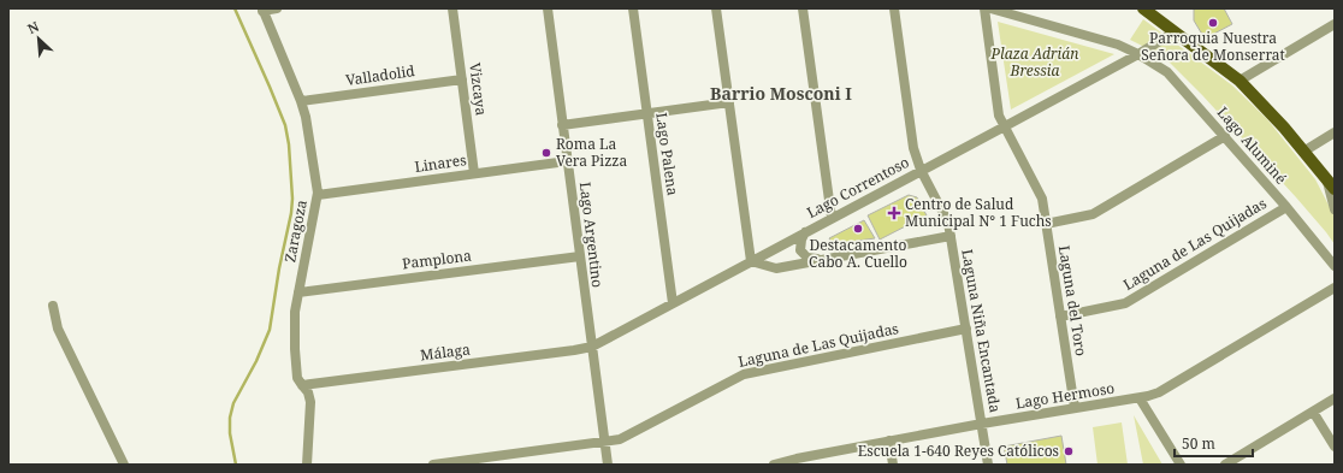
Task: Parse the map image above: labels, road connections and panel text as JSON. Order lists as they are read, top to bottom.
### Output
{
  "streets": {
    "street": [
      "Valladolid",
      "Vizcaya",
      "Lago Aluminé",
      "Lago Palena",
      "Linares",
      "Lago Correntoso",
      "Zaragoza",
      "Lago Argentino",
      "Laguna de Las Quijadas",
      "Pamplona",
      "Laguna del Toro",
      "Laguna Niña Encantada",
      "Málaga",
      "Lago Hermoso"
    ]
  },
  "crossings": [
    ["Valladolid", "Vizcaya"],
    ["Valladolid", "Zaragoza"],
    ["Vizcaya", "Linares"],
    ["Lago Aluminé", "Lago Correntoso"],
    ["Lago Aluminé", "Laguna de Las Quijadas"],
    ["Lago Palena", "Lago Correntoso"],
    ["Linares", "Zaragoza"],
    ["Linares", "Lago Argentino"],
    ["Lago Correntoso", "Lago Argentino"],
    ["Lago Correntoso", "Laguna del Toro"],
    ["Lago Correntoso", "Laguna Niña Encantada"],
    ["Lago Correntoso", "Málaga"],
    ["Zaragoza", "Pamplona"],
    ["Zaragoza", "Málaga"],
    ["Lago Argentino", "Laguna de Las Quijadas"],
    ["Lago Argentino", "Pamplona"],
    ["Lago Argentino", "Málaga"],
    ["Laguna de Las Quijadas", "Laguna del Toro"],
    ["Laguna de Las Quijadas", "Laguna Niña Encantada"],
    ["Laguna del Toro", "Lago Hermoso"],
    ["Laguna Niña Encantada", "Lago Hermoso"]
  ],
  "districts": ["Barrio Mosconi I"],
  "parks": ["Plaza Adrián Bressia"],
  "places": {
    "other": [
      "Parroquia Nuestra Señora de Monserrat",
      "Roma La Vera Pizza",
      "Destacamento Cabo A. Cuello",
      "Escuela 1-640 Reyes Católicos"
    ],
    "health": ["Centro de Salud Municipal N° 1 Fuchs"]
  },
  "scale_bar": "50 m",
  "north": "top left"
}
